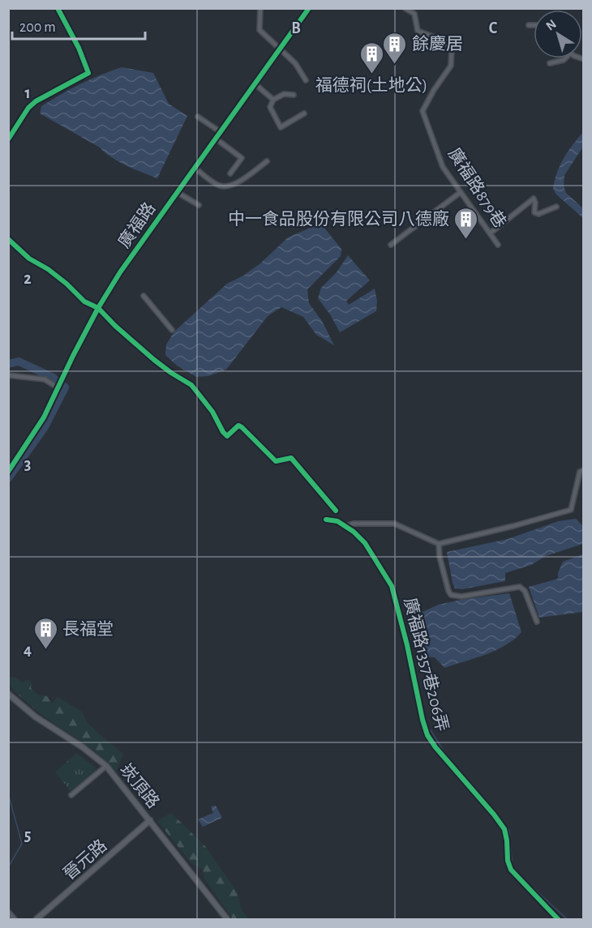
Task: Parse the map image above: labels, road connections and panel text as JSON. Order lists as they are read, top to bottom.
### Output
{
  "streets": {
    "street": [
      "廣福路879巷",
      "廣福路",
      "廣福路1357巷206弄",
      "崁頂路",
      "晉元路"
    ]
  },
  "crossings": [
    ["崁頂路", "晉元路"]
  ],
  "places": {
    "building": [
      "餘慶居",
      "福德祠(土地公)",
      "中一食品股份有限公司八德廠",
      "長福堂"
    ]
  },
  "scale_bar": "200 m",
  "north": "top left",
  "grid": {
    "columns": ["B", "C"],
    "rows": [
      "1",
      "2",
      "3",
      "4",
      "5"
    ]
  }
}
